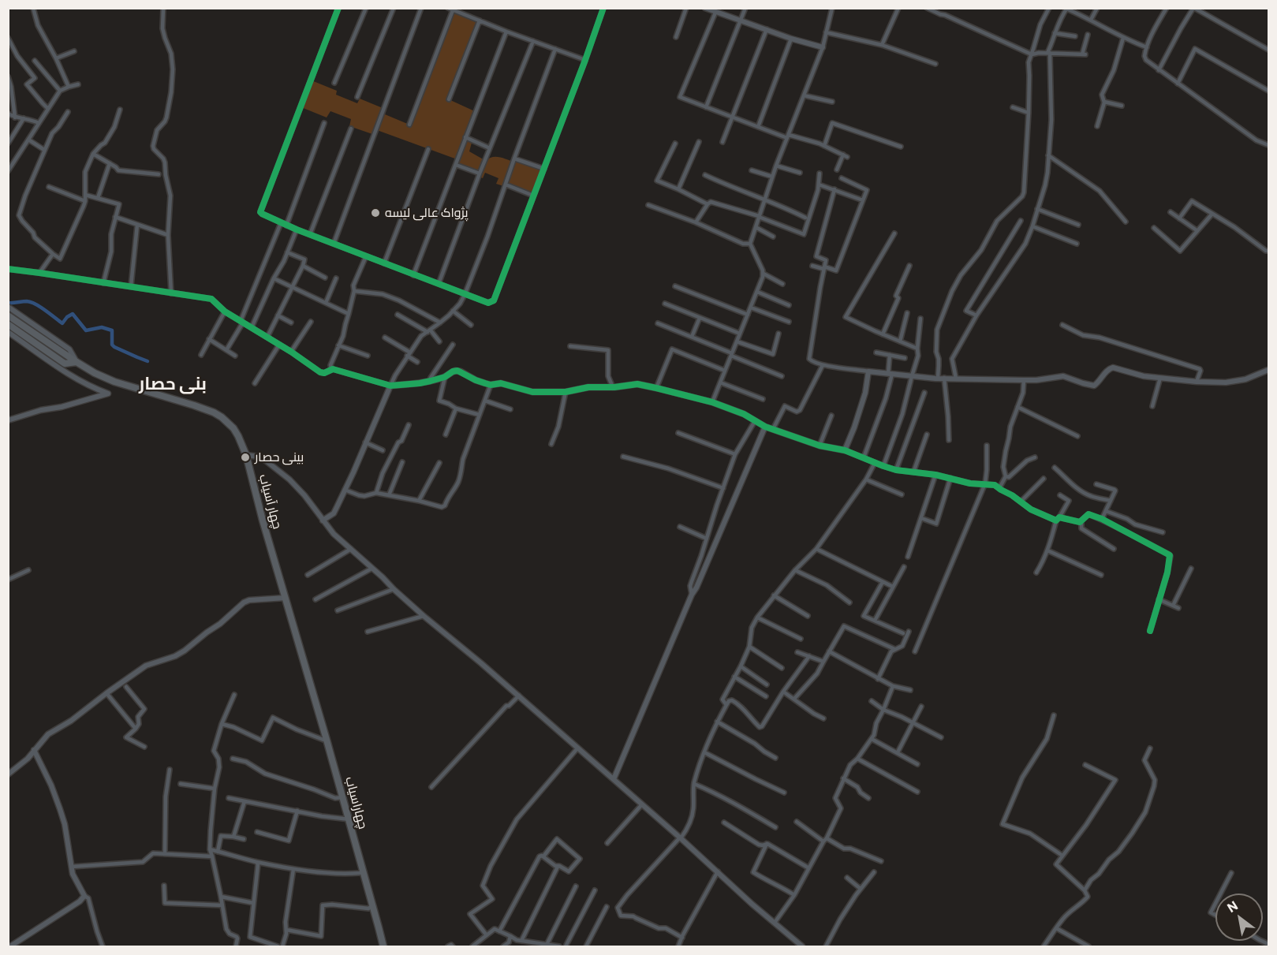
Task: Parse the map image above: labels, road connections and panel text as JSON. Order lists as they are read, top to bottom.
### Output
{
  "streets": {
    "highway": ["چهار آسیاب", "چهاراسیاب"]
  },
  "crossings": [
    ["چهار آسیاب", "چهاراسیاب"]
  ],
  "districts": ["بنی حصار"],
  "places": ["پژواک عالی لیسه", "بینی حصار"],
  "north": "top left"
}
